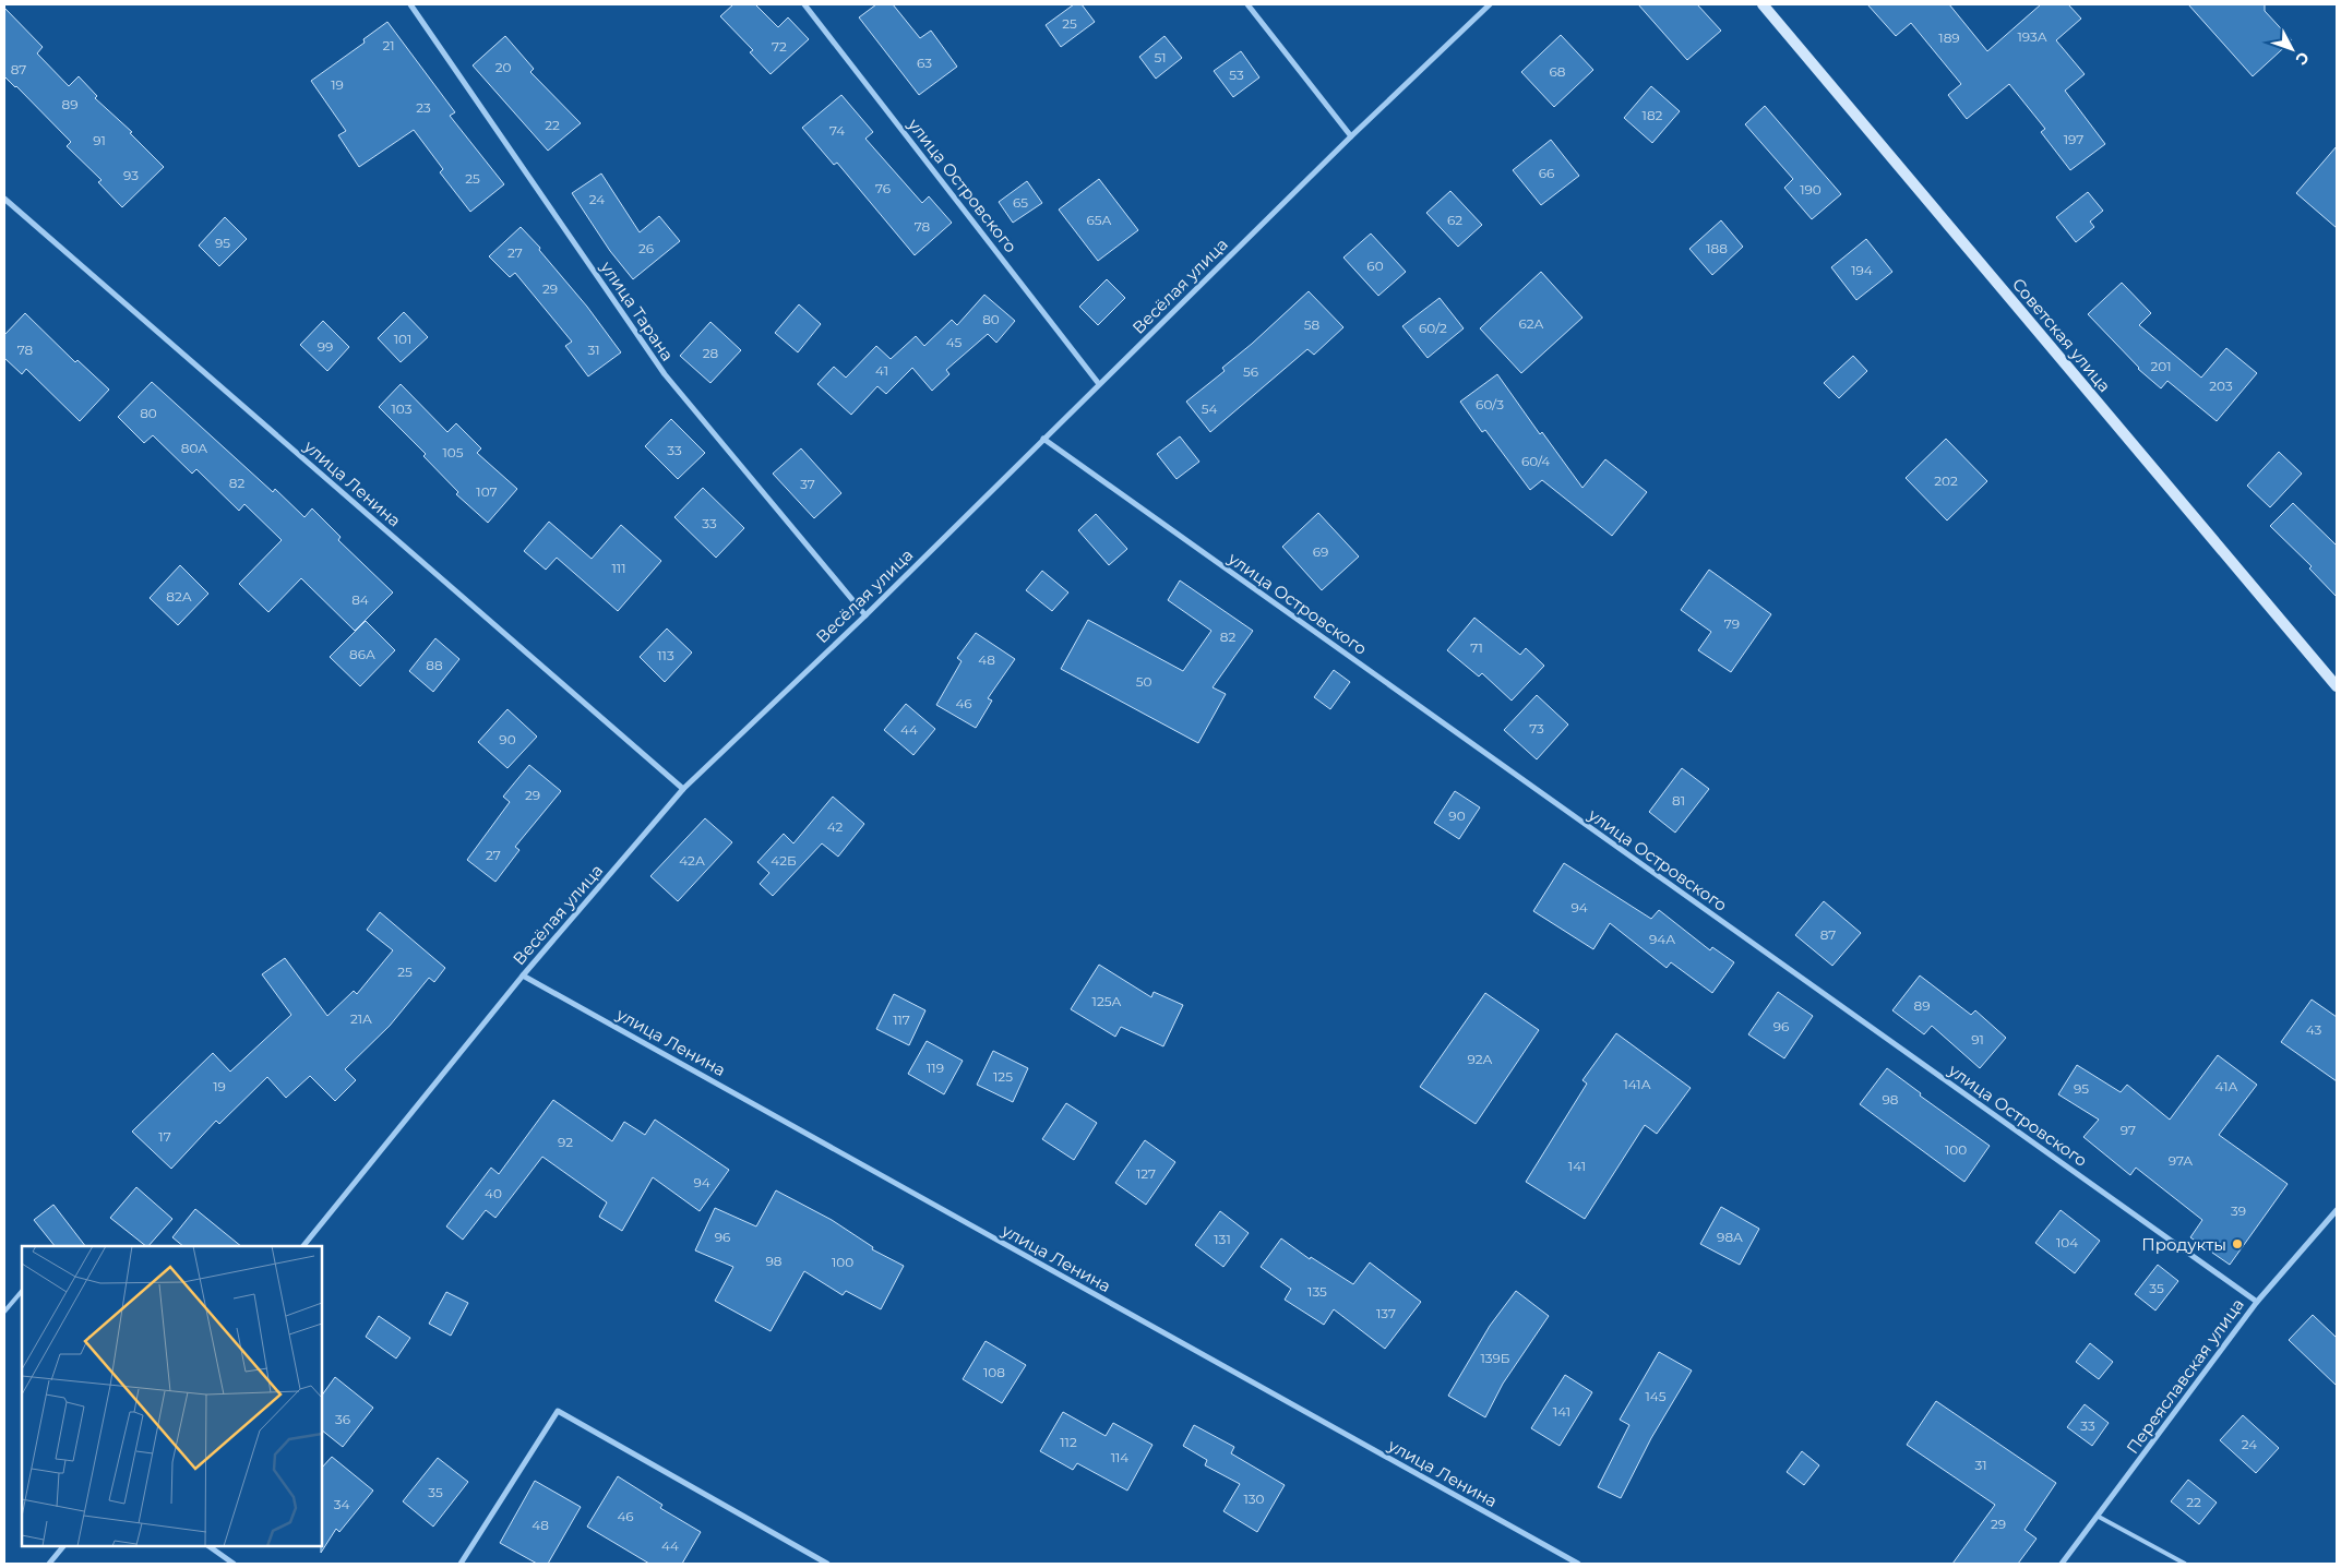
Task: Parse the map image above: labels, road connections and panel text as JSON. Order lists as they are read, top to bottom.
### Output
{
  "streets": {
    "main road": ["Советская улица"],
    "street": [
      "улица Островского",
      "Весёлая улица",
      "улица Тарана",
      "улица Ленина",
      "Переяславская улица"
    ]
  },
  "crossings": [
    ["улица Островского", "Весёлая улица"],
    ["улица Островского", "Переяславская улица"],
    ["Весёлая улица", "улица Тарана"],
    ["Весёлая улица", "улица Ленина"]
  ],
  "places": ["Продукты"],
  "house_numbers": [
    "25",
    "193А",
    "189",
    "21",
    "72",
    "51",
    "63",
    "20",
    "87",
    "68",
    "53",
    "19",
    "89",
    "23",
    "182",
    "22",
    "74",
    "197",
    "91",
    "66",
    "93",
    "25",
    "76",
    "190",
    "24",
    "65",
    "65А",
    "62",
    "78",
    "95",
    "26",
    "188",
    "27",
    "60",
    "194",
    "29",
    "80",
    "62А",
    "58",
    "60/2",
    "101",
    "45",
    "99",
    "78",
    "31",
    "28",
    "201",
    "41",
    "56",
    "203",
    "60/3",
    "103",
    "54",
    "80",
    "80А",
    "33",
    "105",
    "60/4",
    "202",
    "82",
    "37",
    "107",
    "33",
    "69",
    "111",
    "82А",
    "84",
    "79",
    "82",
    "71",
    "86А",
    "113",
    "48",
    "88",
    "50",
    "46",
    "73",
    "44",
    "90",
    "29",
    "81",
    "90",
    "42",
    "27",
    "42А",
    "42Б",
    "94",
    "87",
    "94А",
    "25",
    "125А",
    "89",
    "21А",
    "117",
    "96",
    "43",
    "91",
    "92А",
    "119",
    "125",
    "141А",
    "19",
    "41А",
    "95",
    "98",
    "97",
    "17",
    "92",
    "100",
    "97А",
    "141",
    "127",
    "94",
    "40",
    "39",
    "96",
    "98А",
    "131",
    "104",
    "98",
    "100",
    "35",
    "135",
    "137",
    "139Б",
    "108",
    "145",
    "141",
    "36",
    "33",
    "112",
    "24",
    "114",
    "31",
    "35",
    "130",
    "22",
    "34",
    "46",
    "29",
    "48",
    "44"
  ],
  "north": "bottom right"
}
